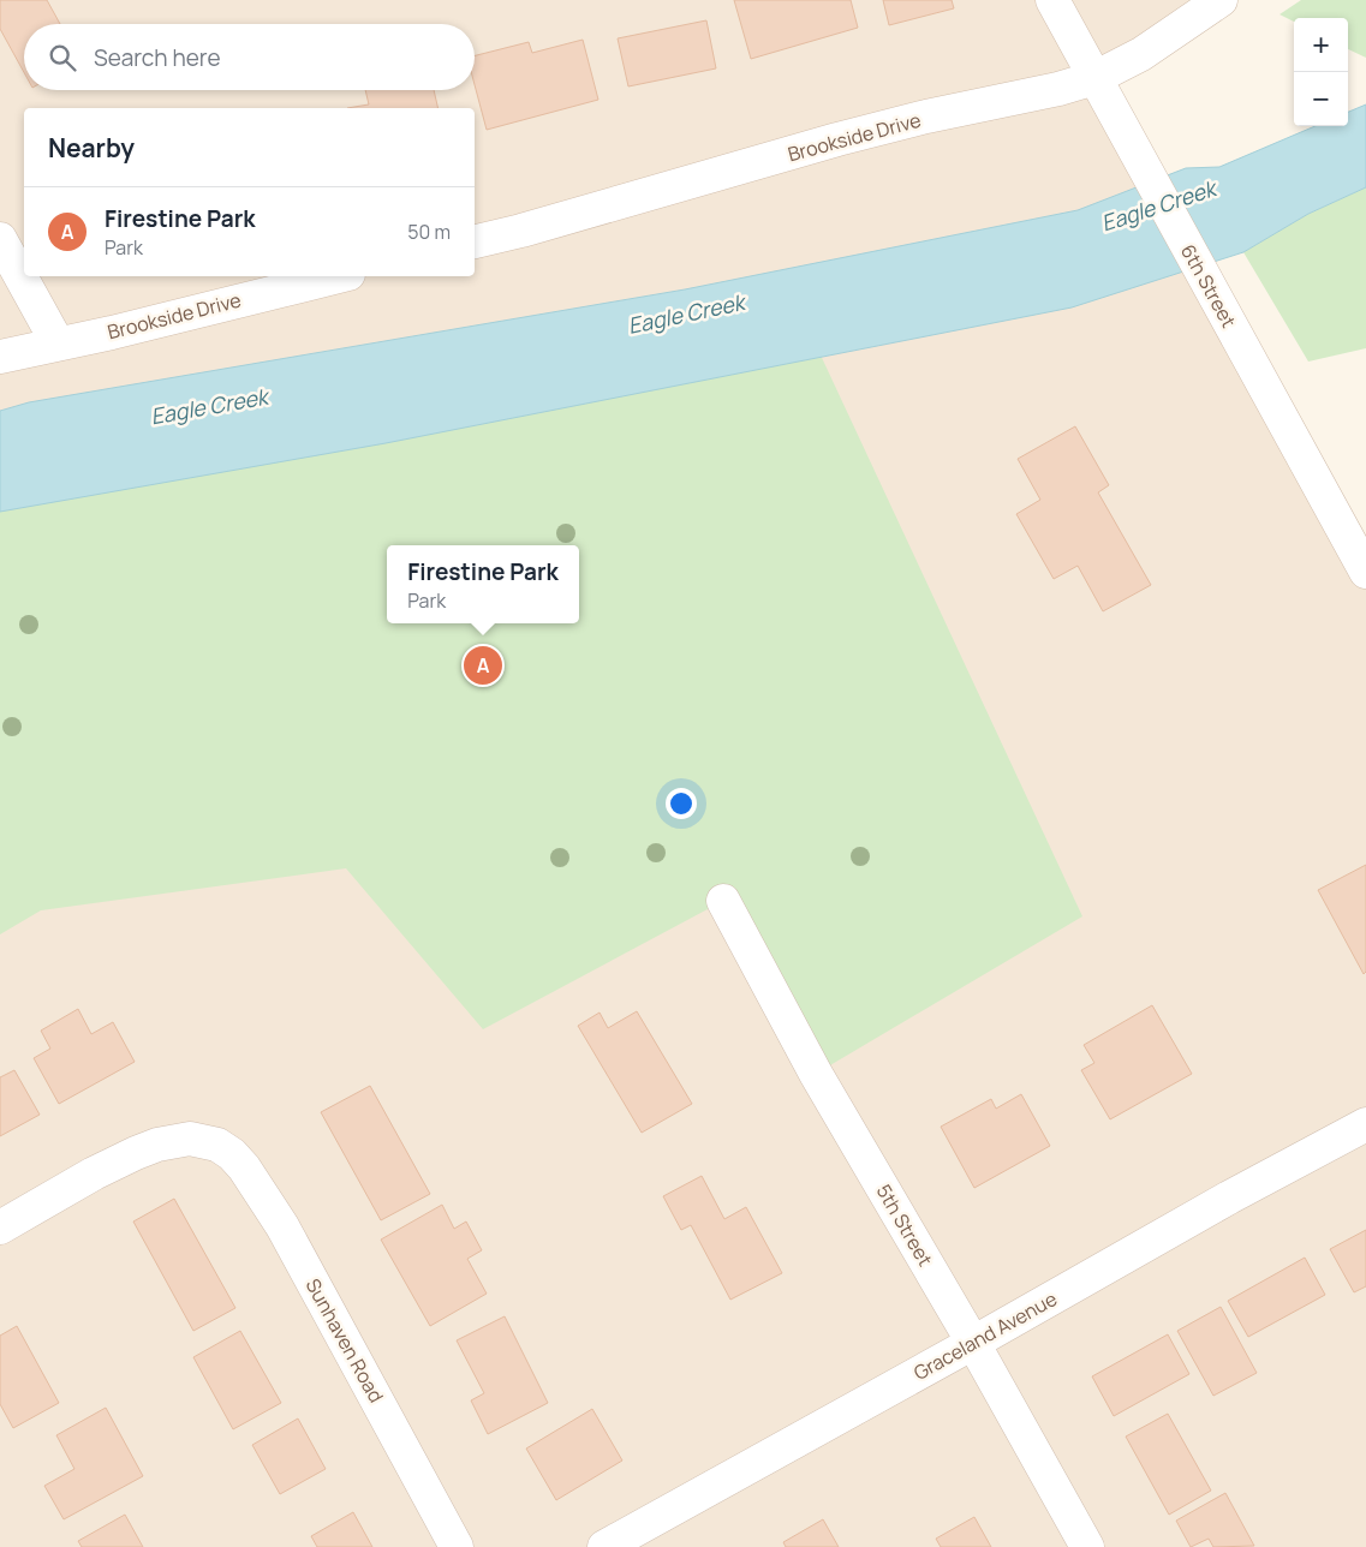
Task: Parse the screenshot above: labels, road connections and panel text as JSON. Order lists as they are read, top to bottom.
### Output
{
  "streets": {
    "street": [
      "Brookside Drive",
      "6th Street",
      "5th Street",
      "Graceland Avenue",
      "Sunhaven Road"
    ]
  },
  "crossings": [
    ["Brookside Drive", "6th Street"],
    ["5th Street", "Graceland Avenue"]
  ],
  "water": ["Eagle Creek"],
  "page": {
    "map_buttons": ["+", "−"],
    "search": "Search here",
    "heading": "Nearby",
    "list": [
      {
        "mark": "A",
        "name": "Firestine Park",
        "note": "Park",
        "value": "50 m"
      }
    ],
    "popup": ["Firestine Park", "Park"],
    "pins": "A"
  }
}
